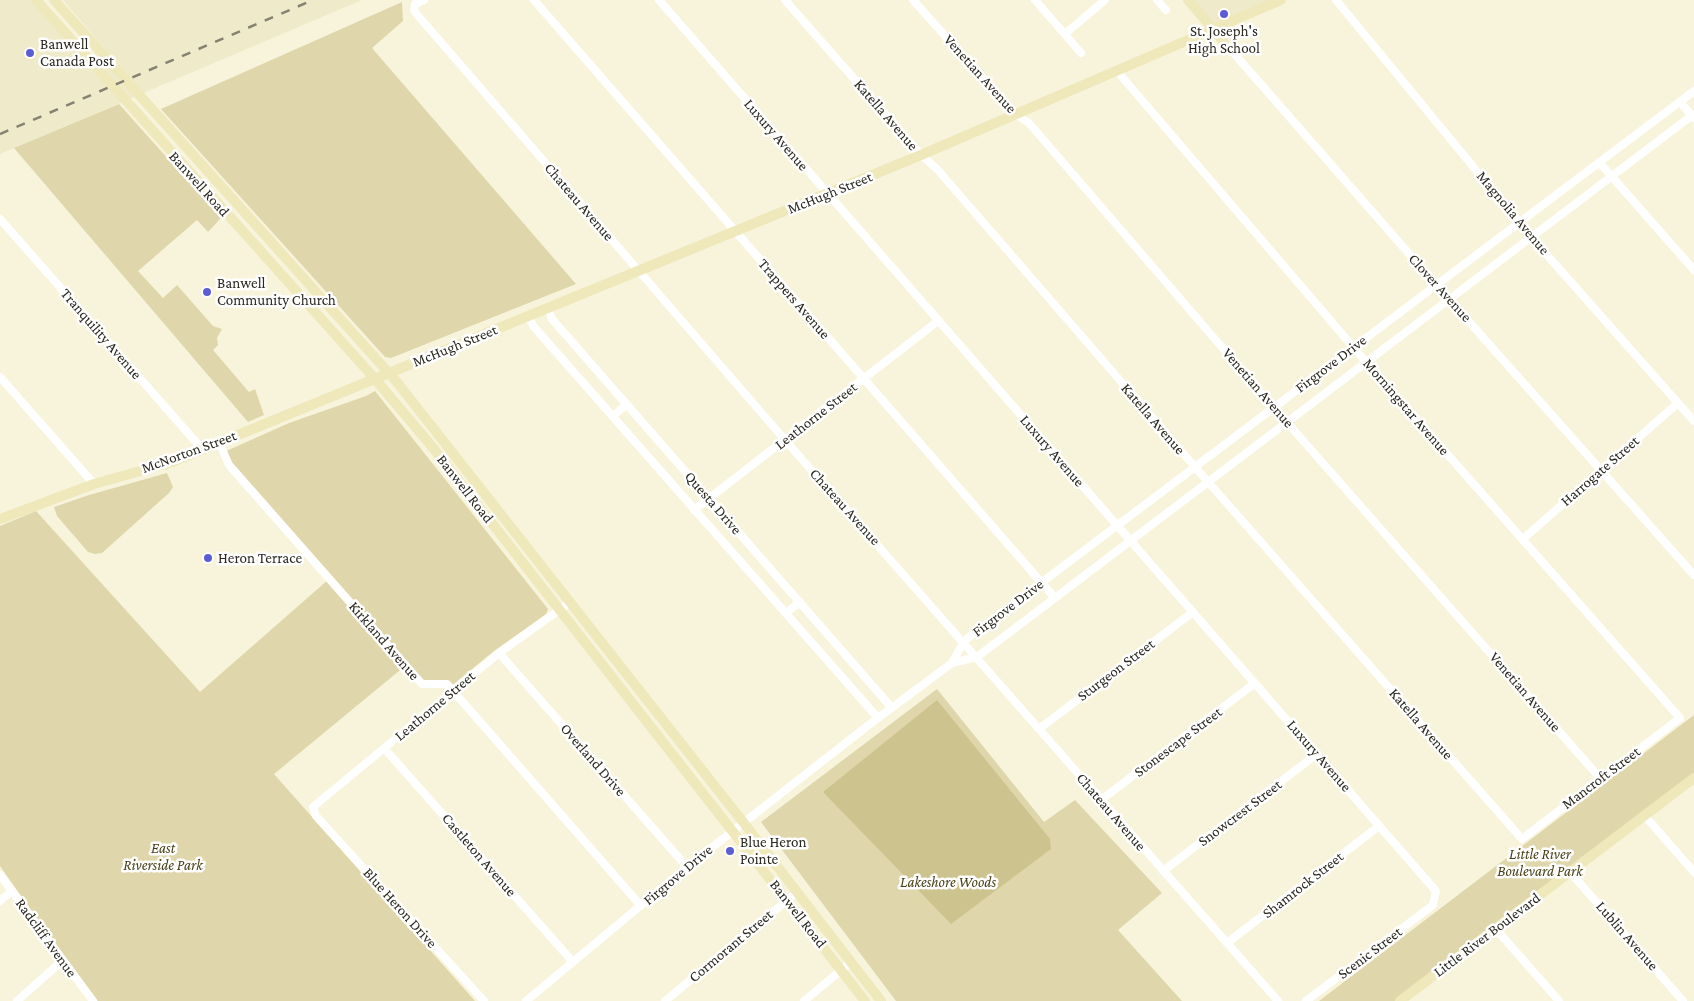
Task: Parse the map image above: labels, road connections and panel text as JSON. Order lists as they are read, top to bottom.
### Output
{
  "streets": {
    "main road": [
      "Banwell Road",
      "McHugh Street",
      "Clover Avenue",
      "McNorton Street",
      "Little River Boulevard"
    ],
    "street": [
      "Venetian Avenue",
      "Katella Avenue",
      "Luxury Avenue",
      "Chateau Avenue",
      "Magnolia Avenue",
      "Trappers Avenue",
      "Tranquility Avenue",
      "Firgrove Drive",
      "Morningstar Avenue",
      "Leathorne Street",
      "Harrogate Street",
      "Questa Drive",
      "Kirkland Avenue",
      "Sturgeon Street",
      "Stonescape Street",
      "Overland Drive",
      "Mancroft Street",
      "Snowcrest Street",
      "Castleton Avenue",
      "Shamrock Street",
      "Blue Heron Drive",
      "Lublin Avenue",
      "Radcliff Avenue",
      "Cormorant Street",
      "Scenic Street"
    ]
  },
  "crossings": [
    ["Venetian Avenue", "McHugh Street"],
    ["Venetian Avenue", "Firgrove Drive"],
    ["Venetian Avenue", "Mancroft Street"],
    ["Katella Avenue", "McHugh Street"],
    ["Katella Avenue", "Firgrove Drive"],
    ["Katella Avenue", "Mancroft Street"],
    ["Luxury Avenue", "McHugh Street"],
    ["Luxury Avenue", "Firgrove Drive"],
    ["Luxury Avenue", "Leathorne Street"],
    ["Luxury Avenue", "Sturgeon Street"],
    ["Luxury Avenue", "Stonescape Street"],
    ["Luxury Avenue", "Snowcrest Street"],
    ["Luxury Avenue", "Shamrock Street"],
    ["Luxury Avenue", "Scenic Street"],
    ["Banwell Road", "McHugh Street"],
    ["Banwell Road", "Firgrove Drive"],
    ["Banwell Road", "Leathorne Street"],
    ["Banwell Road", "McNorton Street"],
    ["Banwell Road", "Cormorant Street"],
    ["McHugh Street", "Chateau Avenue"],
    ["McHugh Street", "Clover Avenue"],
    ["McHugh Street", "Trappers Avenue"],
    ["McHugh Street", "Morningstar Avenue"],
    ["McHugh Street", "McNorton Street"],
    ["McHugh Street", "Questa Drive"],
    ["Chateau Avenue", "Firgrove Drive"],
    ["Chateau Avenue", "Leathorne Street"],
    ["Chateau Avenue", "Sturgeon Street"],
    ["Chateau Avenue", "Stonescape Street"],
    ["Chateau Avenue", "Snowcrest Street"],
    ["Chateau Avenue", "Shamrock Street"],
    ["Magnolia Avenue", "Firgrove Drive"],
    ["Magnolia Avenue", "Harrogate Street"],
    ["Clover Avenue", "Firgrove Drive"],
    ["Clover Avenue", "Harrogate Street"],
    ["Trappers Avenue", "Firgrove Drive"],
    ["Trappers Avenue", "Leathorne Street"],
    ["Tranquility Avenue", "McNorton Street"],
    ["Firgrove Drive", "Morningstar Avenue"],
    ["Firgrove Drive", "Questa Drive"],
    ["Firgrove Drive", "Overland Drive"],
    ["Firgrove Drive", "Castleton Avenue"],
    ["Morningstar Avenue", "Harrogate Street"],
    ["Morningstar Avenue", "Mancroft Street"],
    ["Leathorne Street", "Questa Drive"],
    ["Leathorne Street", "Kirkland Avenue"],
    ["Leathorne Street", "Overland Drive"],
    ["Leathorne Street", "Castleton Avenue"],
    ["Leathorne Street", "Blue Heron Drive"],
    ["McNorton Street", "Kirkland Avenue"],
    ["Little River Boulevard", "Lublin Avenue"]
  ],
  "parks": ["East Riverside Park", "Little River Boulevard Park", "Lakeshore Woods"],
  "places": [
    "St. Joseph's High School",
    "Banwell Canada Post",
    "Banwell Community Church",
    "Heron Terrace",
    "Blue Heron Pointe"
  ]
}
